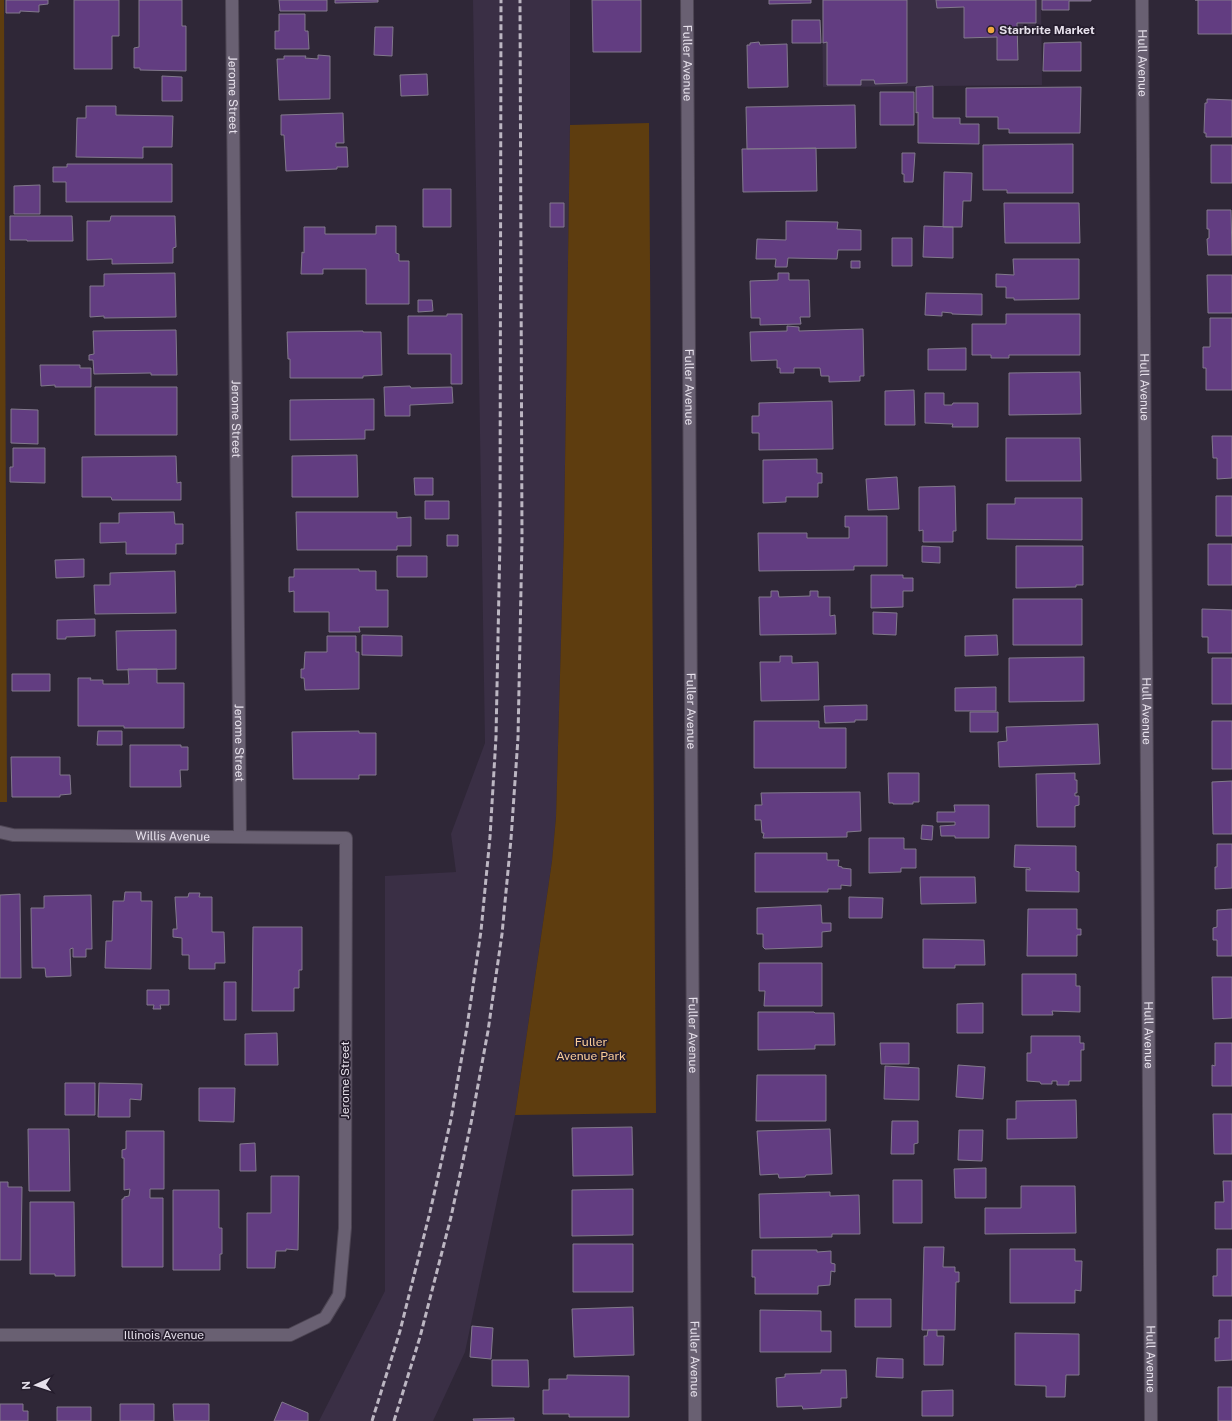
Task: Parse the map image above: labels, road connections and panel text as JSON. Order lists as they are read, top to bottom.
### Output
{
  "streets": {
    "street": [
      "Fuller Avenue",
      "Hull Avenue",
      "Jerome Street",
      "Willis Avenue",
      "Illinois Avenue"
    ]
  },
  "crossings": [
    ["Jerome Street", "Willis Avenue"],
    ["Jerome Street", "Illinois Avenue"]
  ],
  "parks": ["Fuller Avenue Park"],
  "places": ["Starbrite Market"],
  "north": "left"
}
